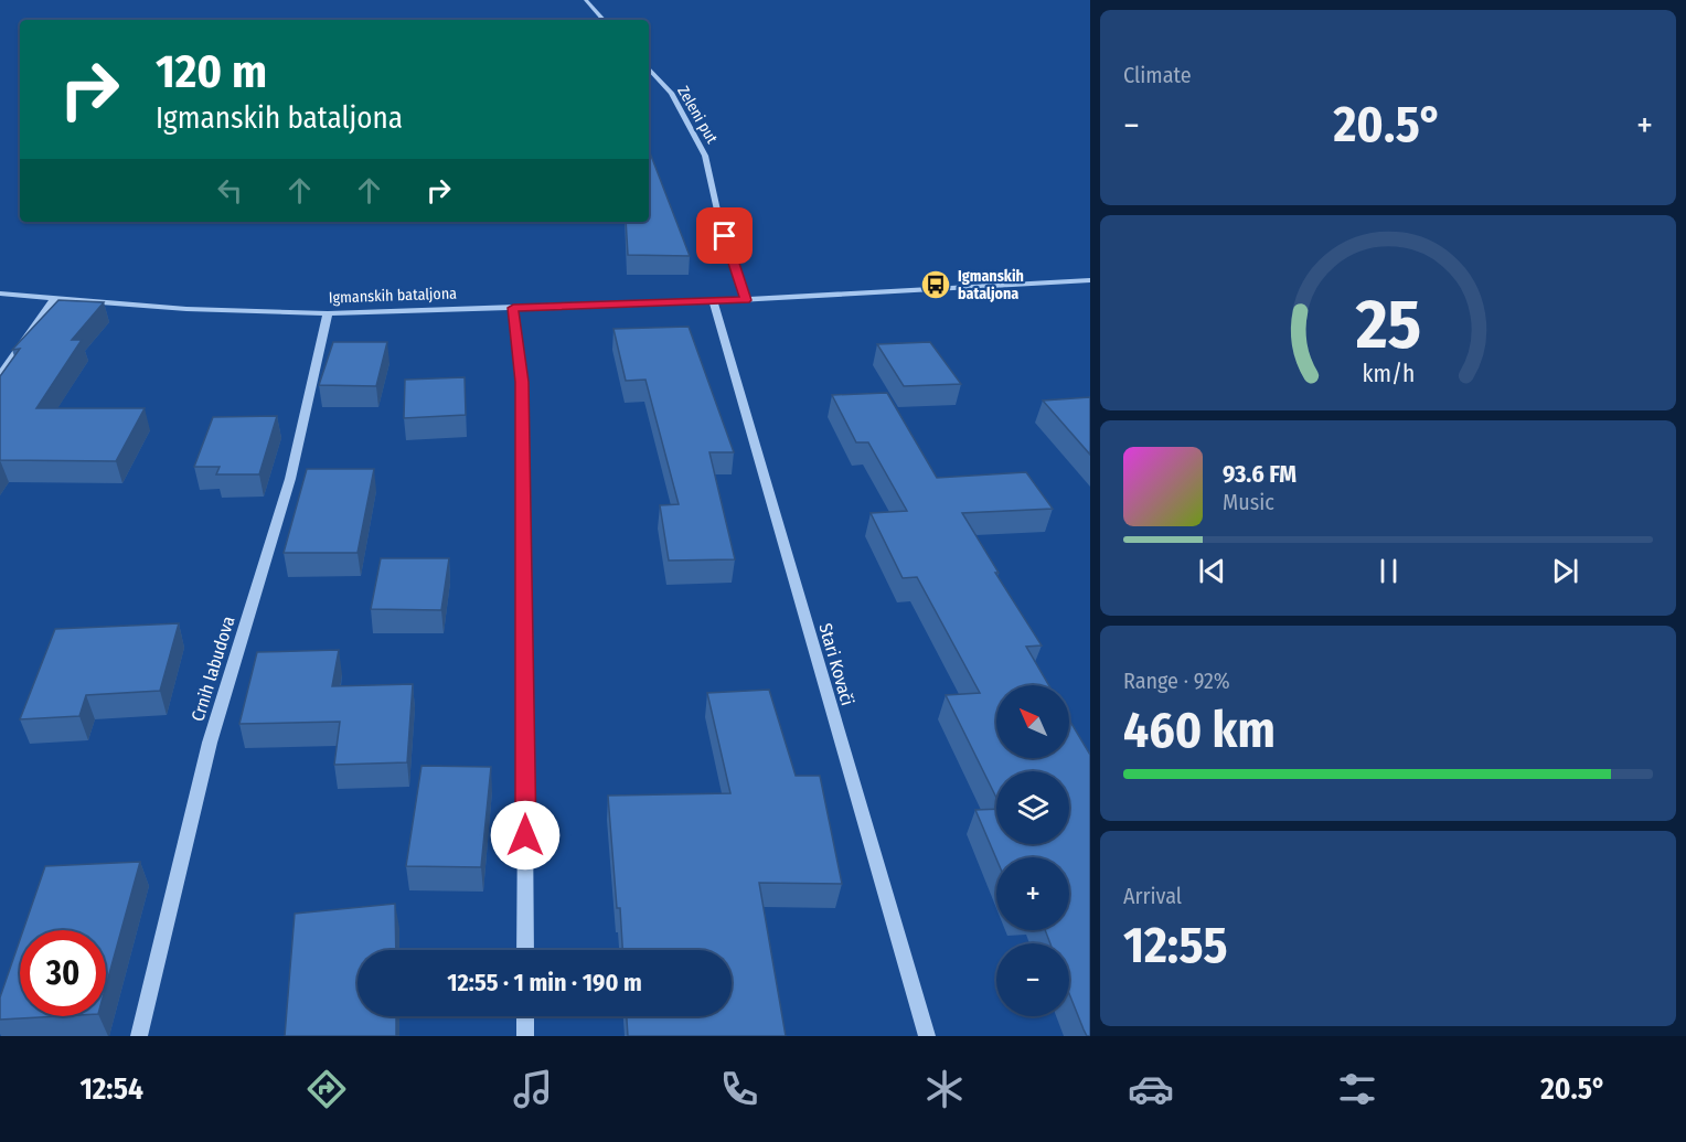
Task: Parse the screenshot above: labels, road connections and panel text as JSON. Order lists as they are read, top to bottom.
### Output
{
  "streets": {
    "street": [
      "Zeleni put",
      "Igmanskih bataljona",
      "Stari Kovači",
      "Crnih labudova"
    ]
  },
  "crossings": [
    ["Zeleni put", "Igmanskih bataljona"],
    ["Igmanskih bataljona", "Stari Kovači"],
    ["Igmanskih bataljona", "Crnih labudova"]
  ],
  "places": {
    "bus stop": ["Igmanskih bataljona"]
  },
  "north": "top left",
  "page": {
    "tile": [
      "Climate",
      ["Range · 92%", "460 km"],
      ["Arrival", "12:55"]
    ],
    "turn": ["120 m", "Igmanskih bataljona"],
    "heat": ["−", "20.5°", "+"],
    "song": ["93.6 FM", "Music"],
    "map_buttons": ["+", "−"],
    "limit": "30",
    "trip": "12:55 · 1 min · 190 m",
    "tabs": ["12:54", "20.5°"],
    "gauge": ["25", "km/h"]
  }
}
